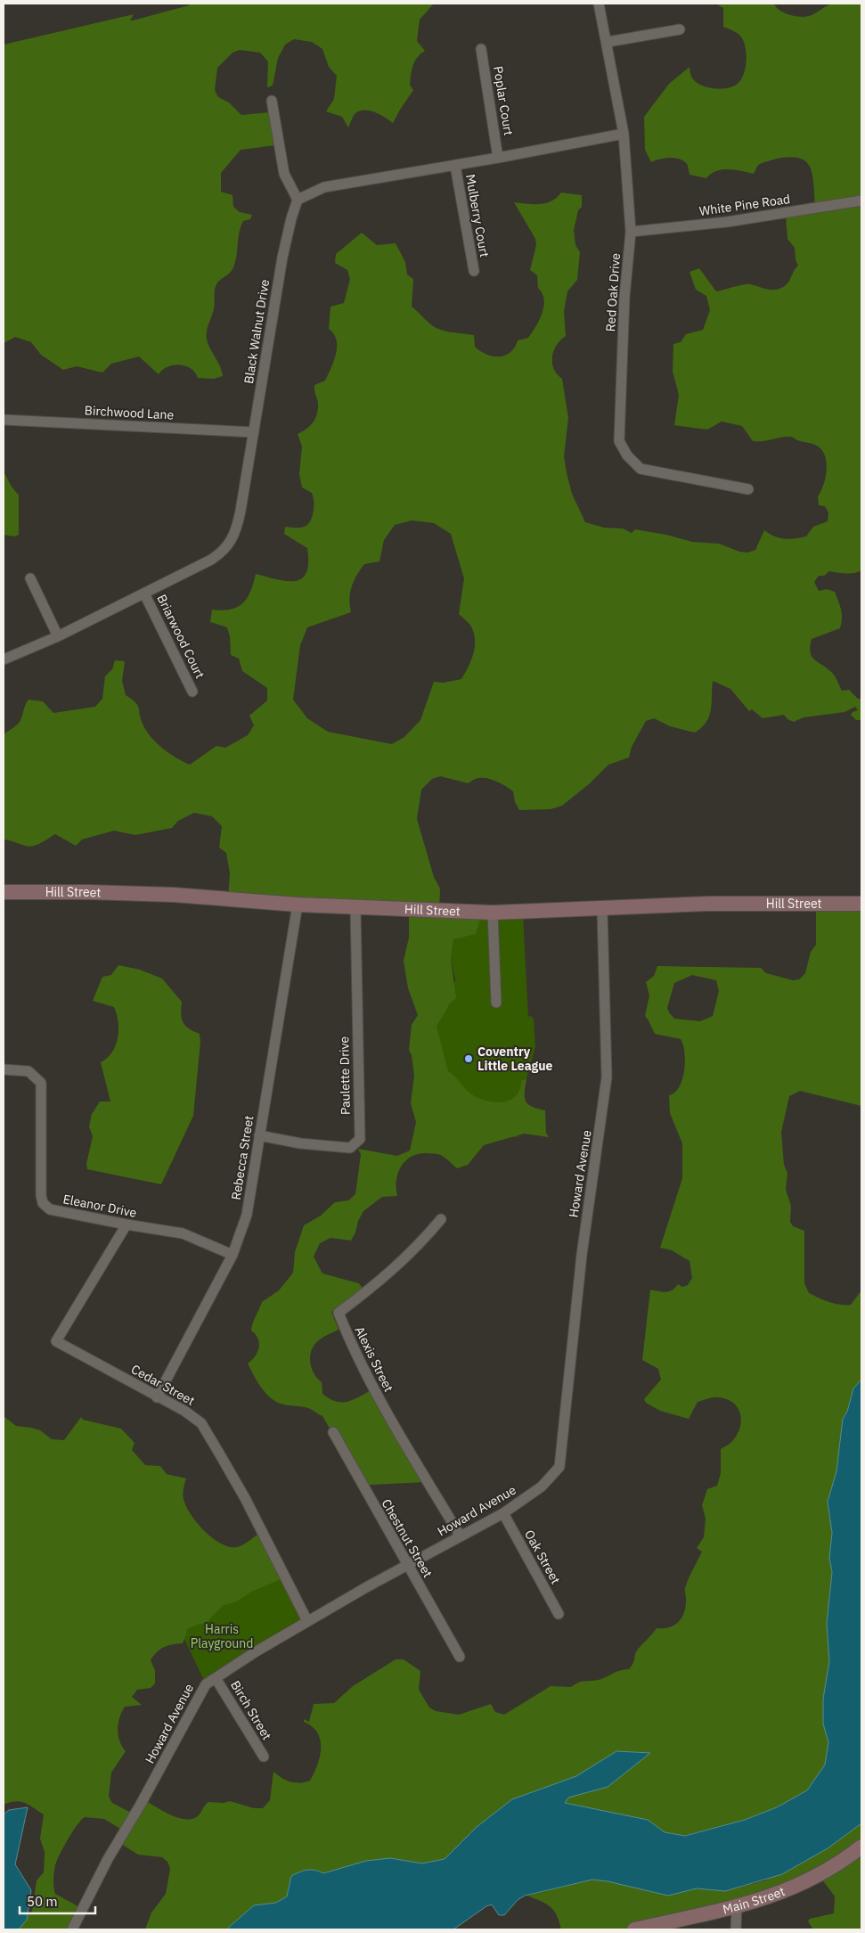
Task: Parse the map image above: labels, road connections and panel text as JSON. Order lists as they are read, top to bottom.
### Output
{
  "streets": {
    "street": [
      "Poplar Court",
      "White Pine Road",
      "Mulberry Court",
      "Red Oak Drive",
      "Black Walnut Drive",
      "Birchwood Lane",
      "Briarwood Court",
      "Hill Street",
      "Paulette Drive",
      "Rebecca Street",
      "Howard Avenue",
      "Eleanor Drive",
      "Alexis Street",
      "Cedar Street",
      "Chestnut Street",
      "Oak Street",
      "Birch Street",
      "Main Street"
    ]
  },
  "crossings": [
    ["White Pine Road", "Red Oak Drive"],
    ["Black Walnut Drive", "Birchwood Lane"],
    ["Black Walnut Drive", "Briarwood Court"],
    ["Hill Street", "Paulette Drive"],
    ["Hill Street", "Rebecca Street"],
    ["Hill Street", "Howard Avenue"],
    ["Paulette Drive", "Rebecca Street"],
    ["Rebecca Street", "Eleanor Drive"],
    ["Rebecca Street", "Cedar Street"],
    ["Howard Avenue", "Alexis Street"],
    ["Howard Avenue", "Cedar Street"],
    ["Howard Avenue", "Chestnut Street"],
    ["Howard Avenue", "Oak Street"],
    ["Howard Avenue", "Birch Street"],
    ["Eleanor Drive", "Cedar Street"]
  ],
  "parks": ["Harris Playground"],
  "places": ["Coventry Little League"],
  "scale_bar": "50 m"
}
